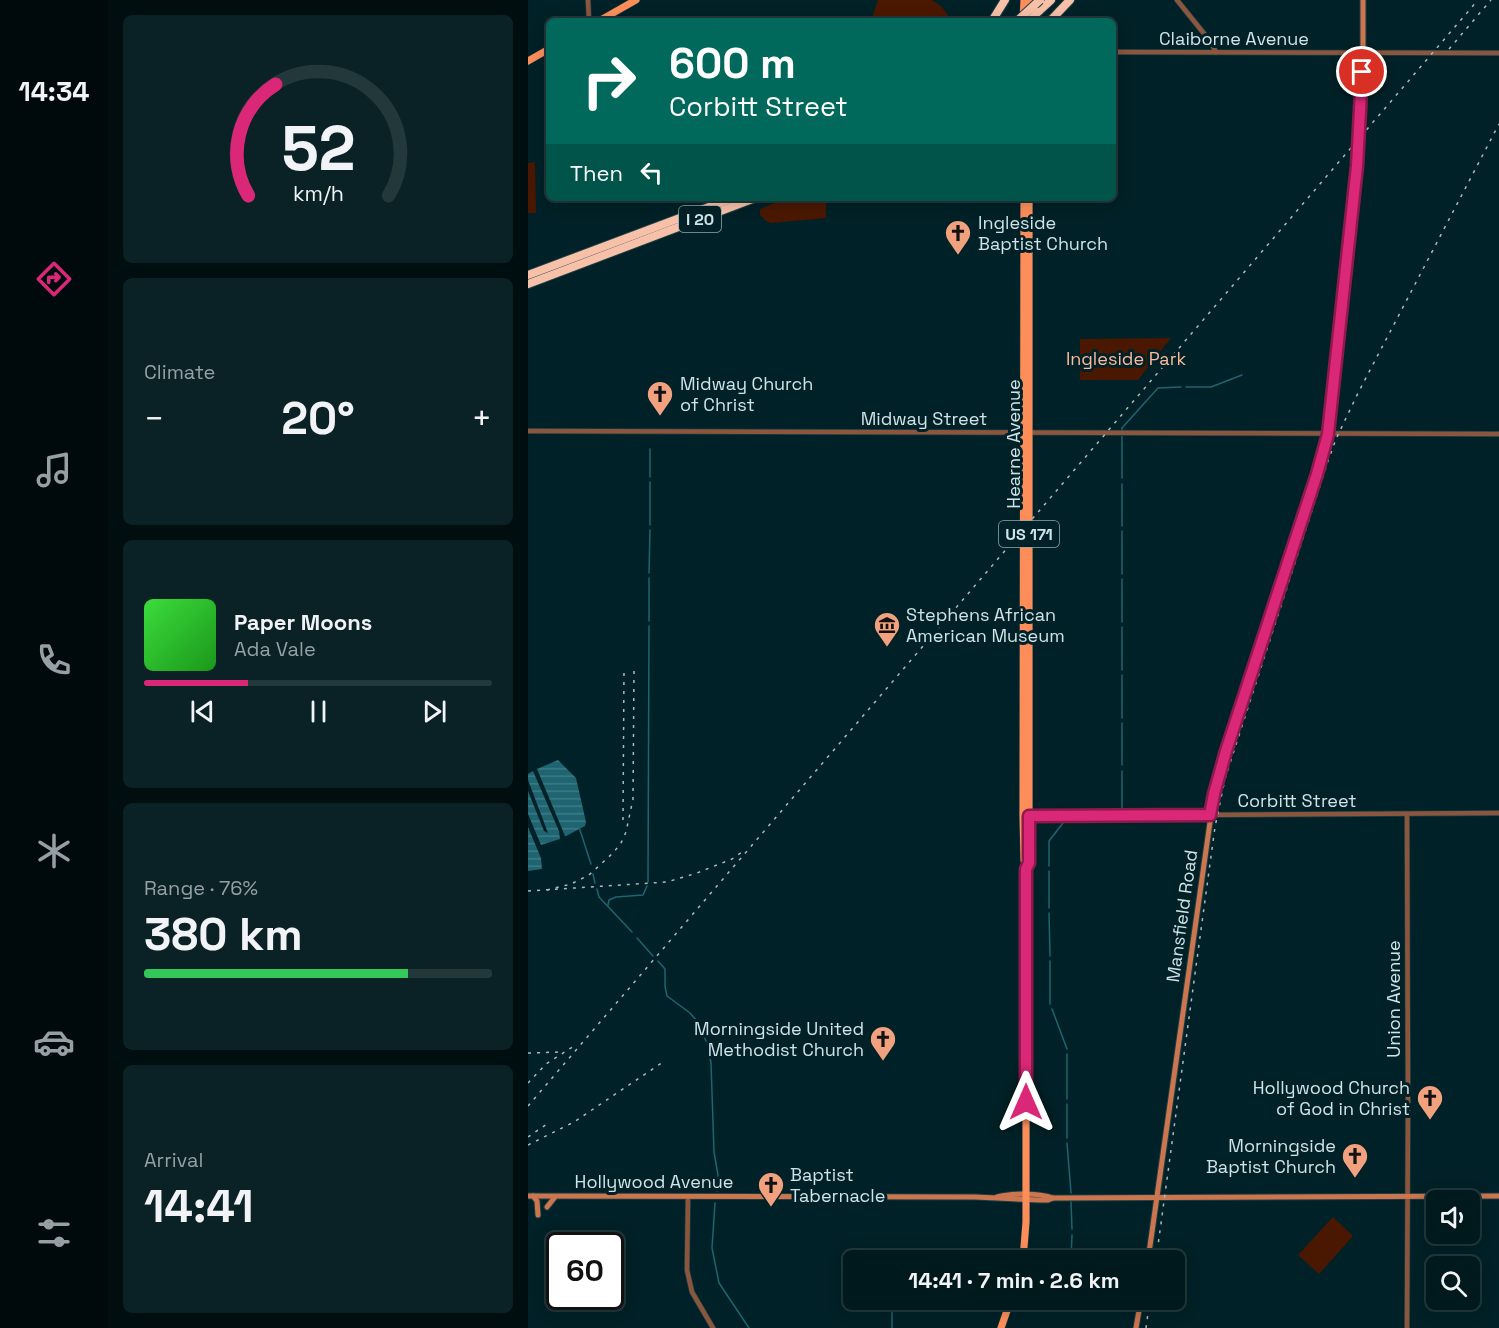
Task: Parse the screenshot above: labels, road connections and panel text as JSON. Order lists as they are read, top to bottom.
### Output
{
  "streets": {
    "highway": ["I 20"],
    "main road": [
      "Hearne Avenue",
      "US 171",
      "Mansfield Road",
      "Hollywood Avenue"
    ],
    "street": [
      "Claiborne Avenue",
      "Midway Street",
      "Corbitt Street",
      "Union Avenue"
    ]
  },
  "crossings": [
    ["Claiborne Avenue", "Mansfield Road"],
    ["Midway Street", "Hearne Avenue"],
    ["Midway Street", "Mansfield Road"],
    ["Hearne Avenue", "Corbitt Street"],
    ["Hearne Avenue", "Hollywood Avenue"],
    ["Corbitt Street", "Mansfield Road"],
    ["Corbitt Street", "Union Avenue"],
    ["Mansfield Road", "Hollywood Avenue"],
    ["Union Avenue", "Hollywood Avenue"]
  ],
  "parks": ["Ingleside Park"],
  "places": {
    "church": [
      "Ingleside Baptist Church",
      "Midway Church of Christ",
      "Morningside United Methodist Church",
      "Hollywood Church of God in Christ",
      "Morningside Baptist Church",
      "Baptist Tabernacle"
    ],
    "museum": ["Stephens African American Museum"]
  },
  "page": {
    "tabs": "14:34",
    "turn": ["600 m", "Corbitt Street"],
    "then": "Then",
    "tile": [
      "Climate",
      ["Range · 76%", "380 km"],
      ["Arrival", "14:41"]
    ],
    "heat": ["−", "20°", "+"],
    "song": ["Paper Moons", "Ada Vale"],
    "limit": "60",
    "trip": "14:41 · 7 min · 2.6 km",
    "gauge": ["52", "km/h"]
  }
}
